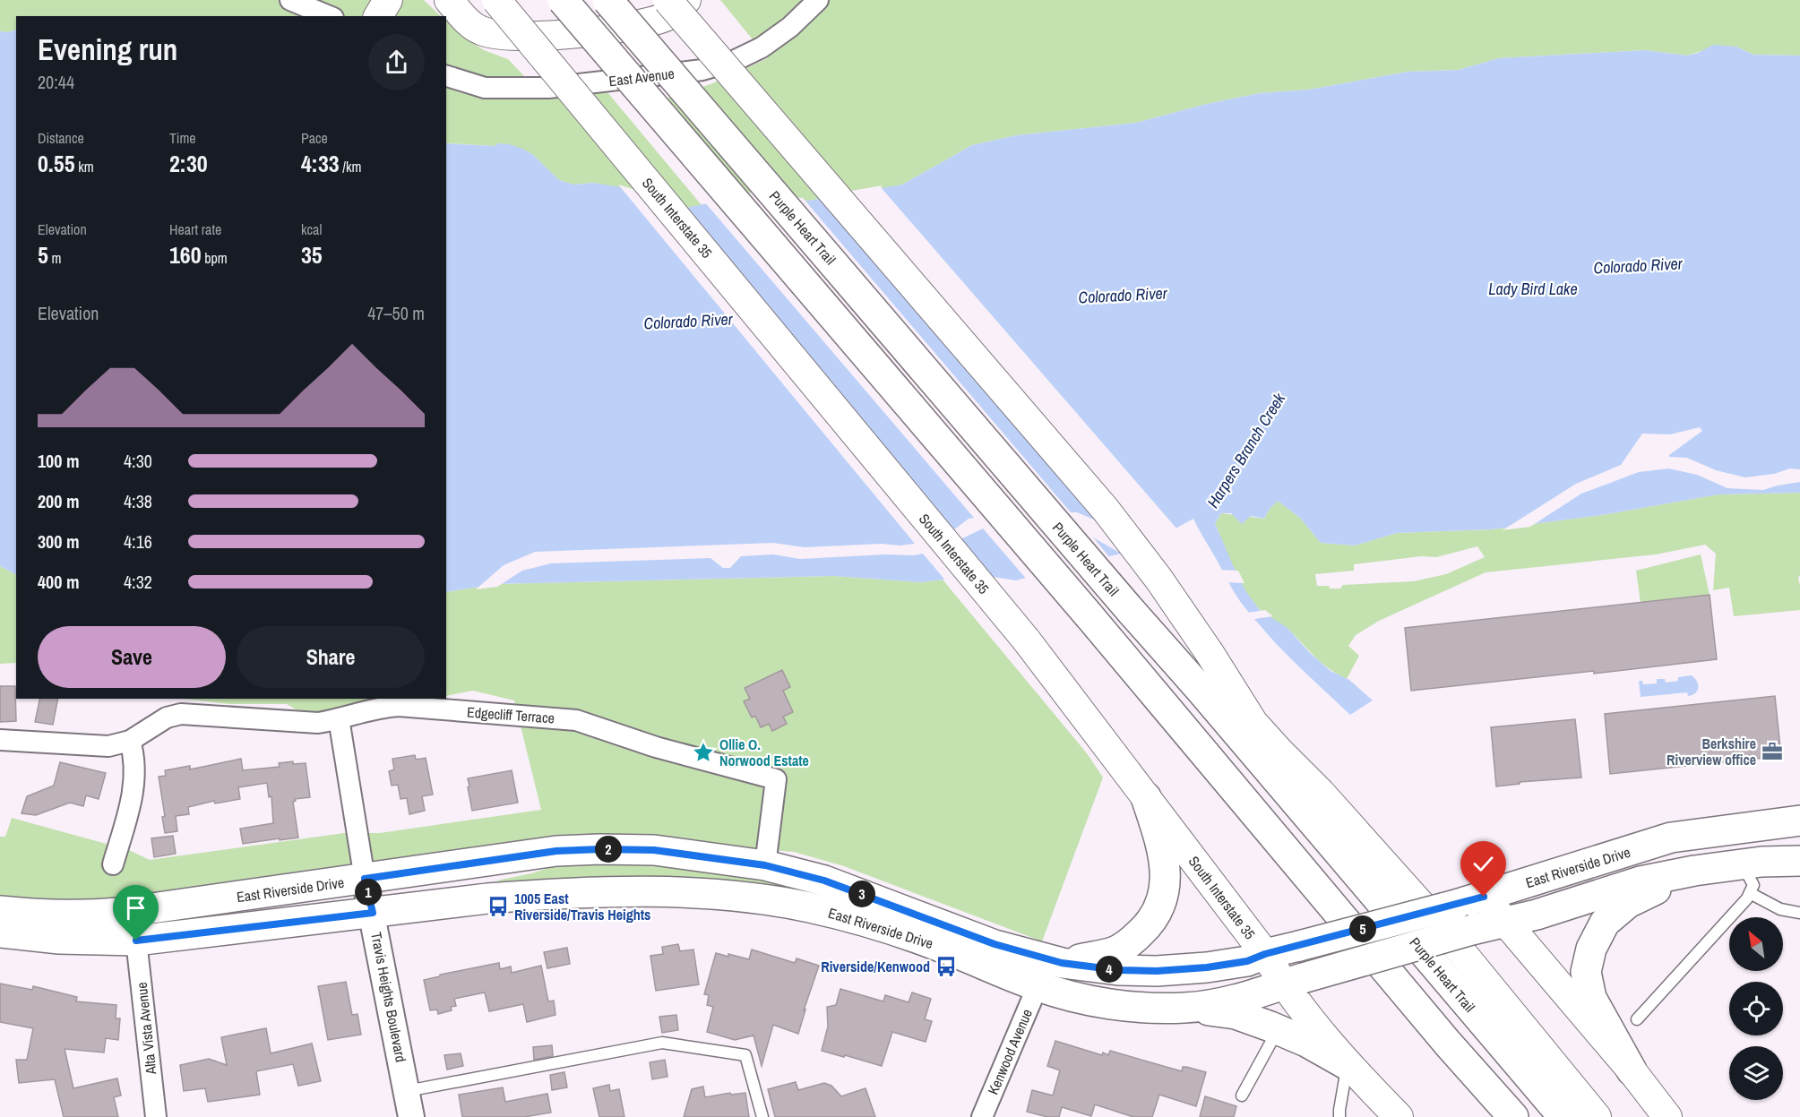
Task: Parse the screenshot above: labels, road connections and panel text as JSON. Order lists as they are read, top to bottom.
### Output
{
  "streets": {
    "main road": ["South Interstate 35", "Purple Heart Trail", "East Riverside Drive"],
    "street": [
      "East Avenue",
      "Edgecliff Terrace",
      "Travis Heights Boulevard",
      "Alta Vista Avenue",
      "Kenwood Avenue"
    ]
  },
  "crossings": [
    ["South Interstate 35", "East Riverside Drive"],
    ["Edgecliff Terrace", "East Riverside Drive"],
    ["Edgecliff Terrace", "Travis Heights Boulevard"],
    ["East Riverside Drive", "Travis Heights Boulevard"],
    ["East Riverside Drive", "Alta Vista Avenue"],
    ["East Riverside Drive", "Kenwood Avenue"]
  ],
  "water": ["Colorado River", "Lady Bird Lake", "Harpers Branch Creek"],
  "places": {
    "office": ["Berkshire Riverview office"],
    "place": ["Ollie O. Norwood Estate"],
    "bus stop": ["1005 East Riverside/Travis Heights", "Riverside/Kenwood"]
  },
  "north": "top left",
  "page": {
    "heading": ["Evening run", "20:44"],
    "stats": [
      ["Distance", "0.55 km"],
      ["Time", "2:30"],
      ["Pace", "4:33 /km"],
      ["Elevation", "5 m"],
      ["Heart rate", "160 bpm"],
      ["kcal", "35"]
    ],
    "chart": ["Elevation", "47–50 m"],
    "list": [
      {
        "name": "100 m",
        "note": "4:30"
      },
      {
        "name": "200 m",
        "note": "4:38"
      },
      {
        "name": "300 m",
        "note": "4:16"
      },
      {
        "name": "400 m",
        "note": "4:32"
      }
    ],
    "buttons": ["Save", "Share"],
    "pins": [
      "2",
      "1",
      "3",
      "5",
      "4"
    ]
  }
}
